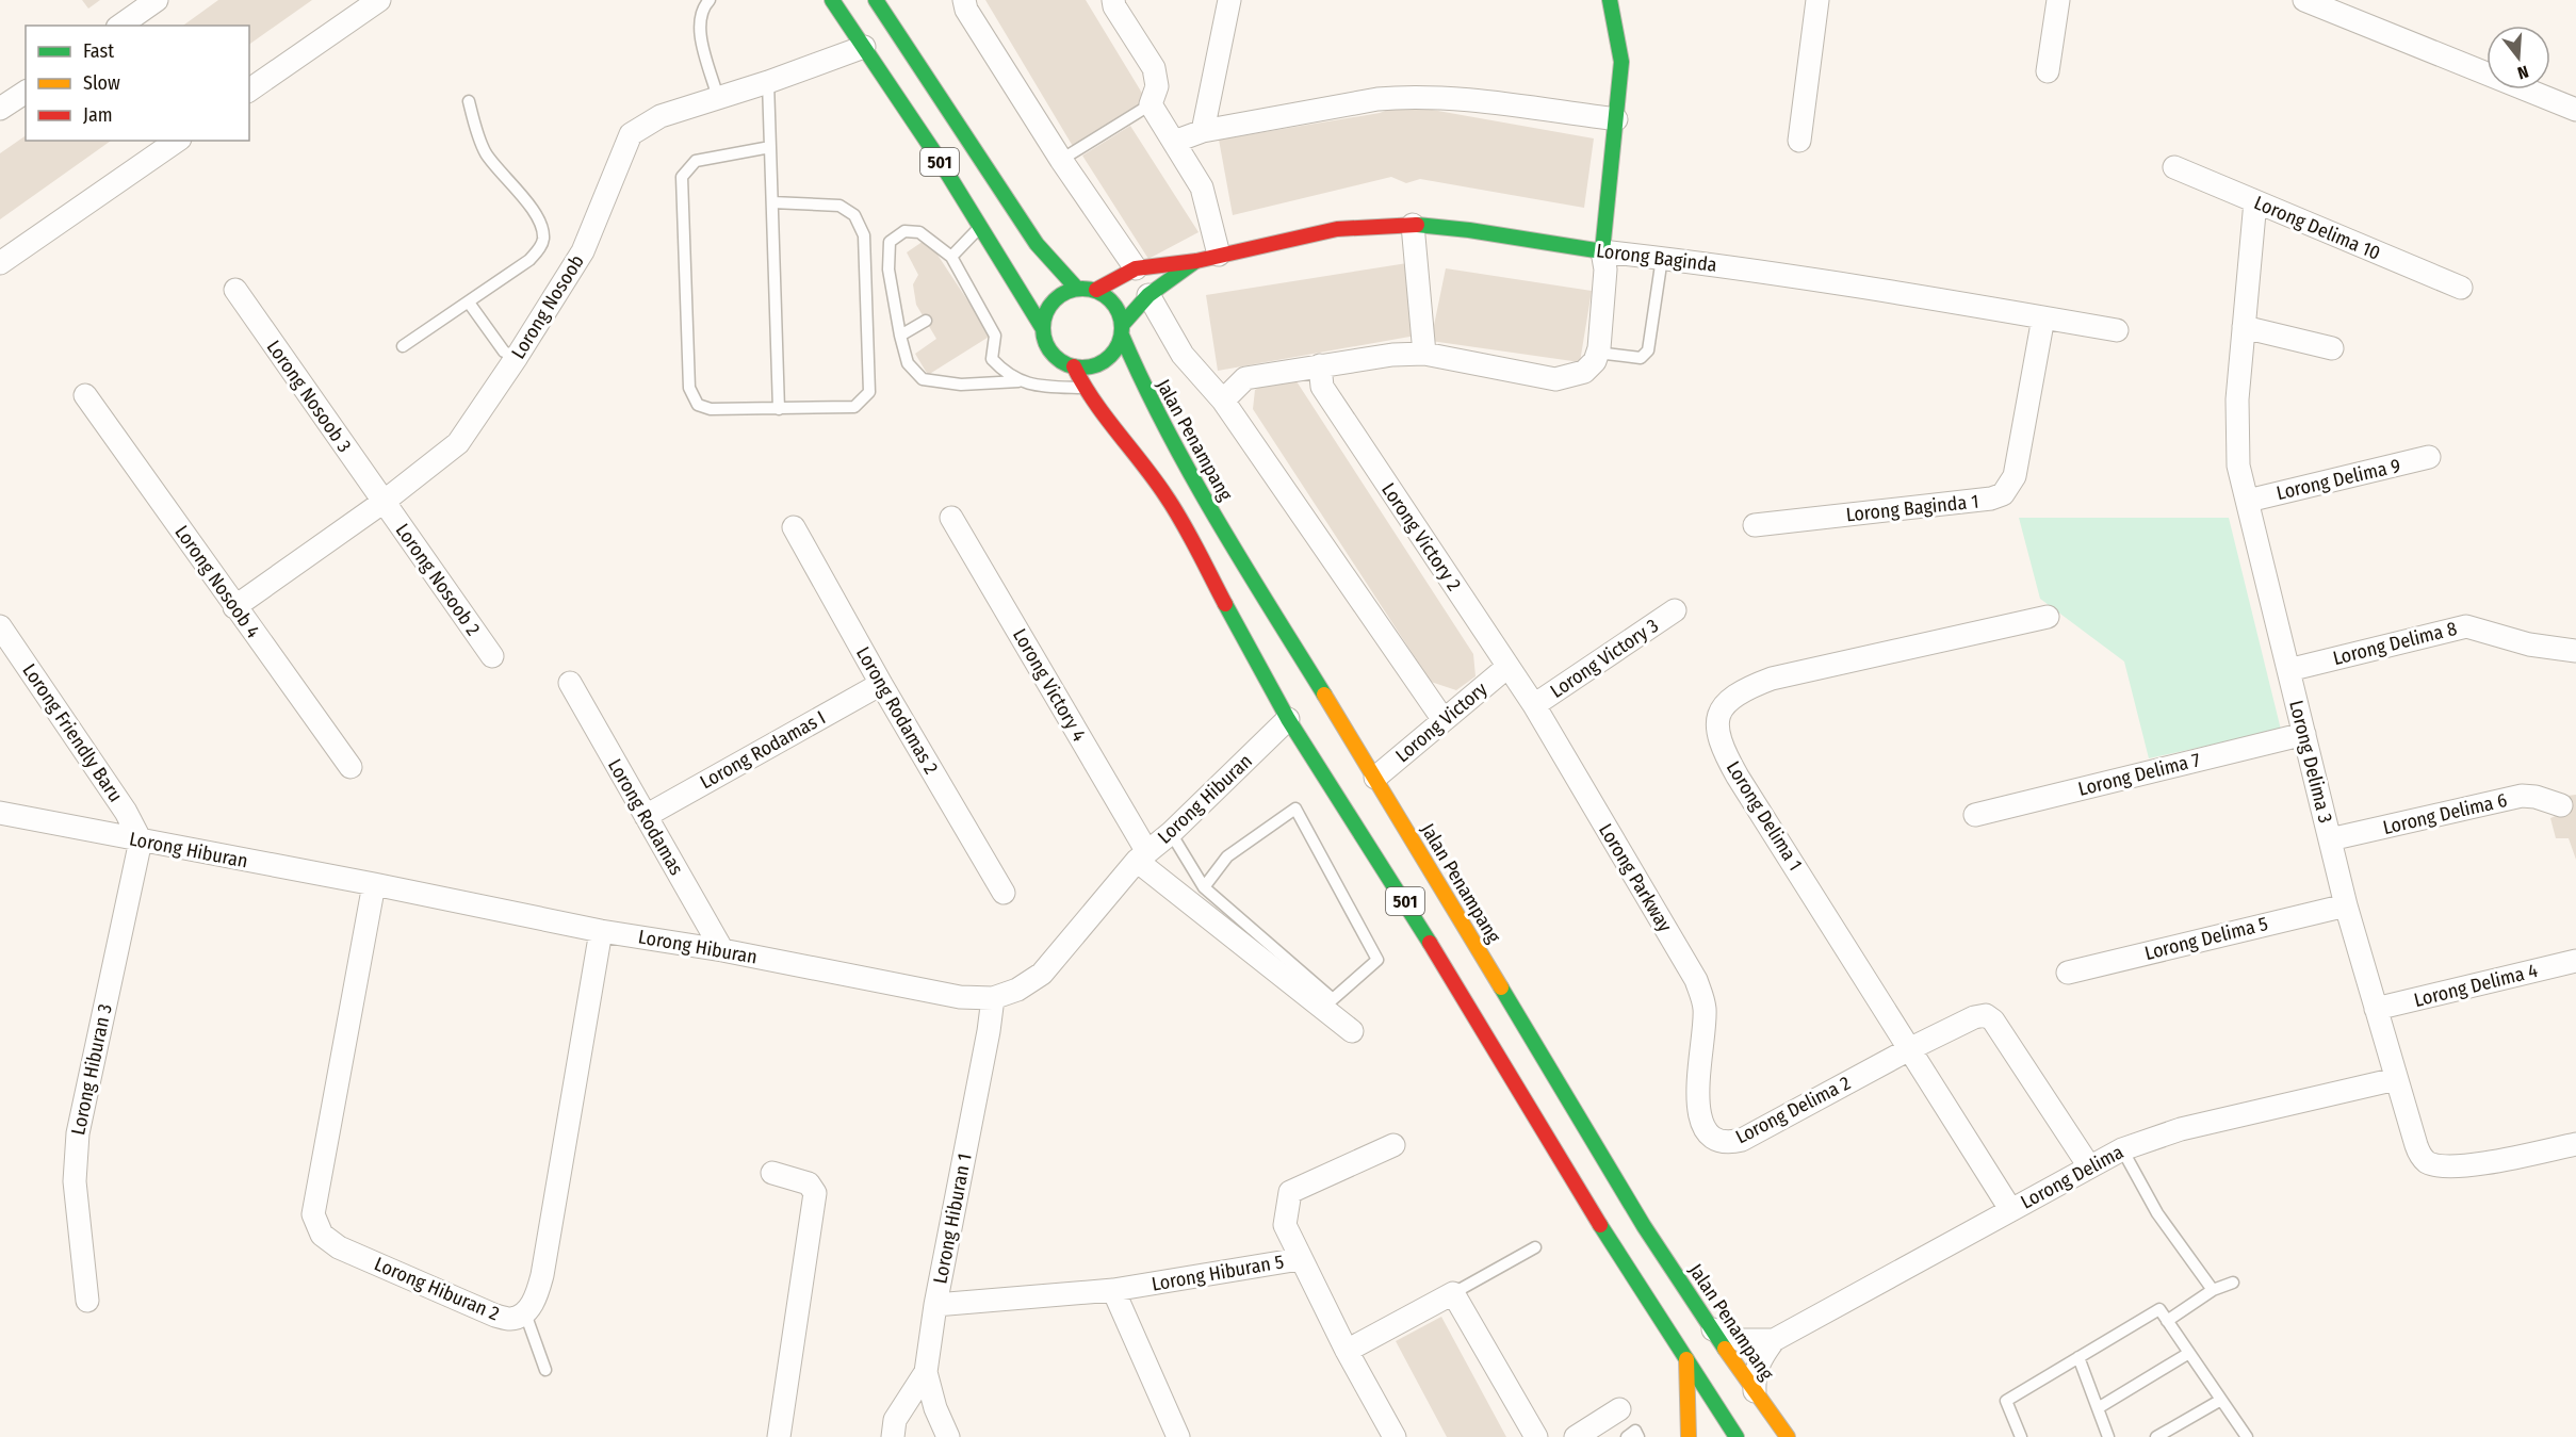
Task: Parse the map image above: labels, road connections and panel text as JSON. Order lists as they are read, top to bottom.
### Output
{
  "streets": {
    "main road": ["501", "Lorong Baginda", "Jalan Penampang"],
    "street": [
      "Lorong Delima 10",
      "Lorong Nosoob",
      "Lorong Nosoob 3",
      "Lorong Delima 9",
      "Lorong Baginda 1",
      "Lorong Victory 2",
      "Lorong Nosoob 2",
      "Lorong Nosoob 4",
      "Lorong Delima 8",
      "Lorong Victory 3",
      "Lorong Victory 4",
      "Lorong Rodamas 2",
      "Lorong Victory",
      "Lorong Friendly Baru",
      "Lorong Rodamas I",
      "Lorong Delima 3",
      "Lorong Delima 7",
      "Lorong Hiburan",
      "Lorong Delima 6",
      "Lorong Delima 1",
      "Lorong Rodamas",
      "Lorong Parkway",
      "Lorong Delima 5",
      "Lorong Delima 4",
      "Lorong Hiburan 3",
      "Lorong Delima 2",
      "Lorong Delima",
      "Lorong Hiburan 1",
      "Lorong Hiburan 5",
      "Lorong Hiburan 2"
    ]
  },
  "crossings": [
    ["501", "Lorong Baginda"],
    ["501", "Lorong Nosoob"],
    ["501", "Jalan Penampang"],
    ["501", "Lorong Hiburan"],
    ["Lorong Delima 10", "Lorong Delima 3"],
    ["Lorong Baginda", "Jalan Penampang"],
    ["Lorong Baginda", "Lorong Baginda 1"],
    ["Lorong Nosoob", "Lorong Nosoob 3"],
    ["Lorong Nosoob", "Lorong Nosoob 2"],
    ["Lorong Nosoob", "Lorong Nosoob 4"],
    ["Lorong Nosoob 3", "Lorong Nosoob 2"],
    ["Jalan Penampang", "Lorong Victory"],
    ["Jalan Penampang", "Lorong Delima"],
    ["Lorong Delima 9", "Lorong Delima 3"],
    ["Lorong Victory 2", "Lorong Victory 3"],
    ["Lorong Victory 2", "Lorong Victory"],
    ["Lorong Victory 2", "Lorong Parkway"],
    ["Lorong Delima 8", "Lorong Delima 3"],
    ["Lorong Victory 3", "Lorong Parkway"],
    ["Lorong Victory 4", "Lorong Hiburan"],
    ["Lorong Rodamas 2", "Lorong Rodamas I"],
    ["Lorong Friendly Baru", "Lorong Hiburan"],
    ["Lorong Friendly Baru", "Lorong Hiburan 3"],
    ["Lorong Rodamas I", "Lorong Rodamas"],
    ["Lorong Delima 3", "Lorong Delima 7"],
    ["Lorong Delima 3", "Lorong Delima 6"],
    ["Lorong Delima 3", "Lorong Delima 5"],
    ["Lorong Delima 3", "Lorong Delima 4"],
    ["Lorong Delima 3", "Lorong Delima"],
    ["Lorong Hiburan", "Lorong Rodamas"],
    ["Lorong Hiburan", "Lorong Hiburan 3"],
    ["Lorong Hiburan", "Lorong Hiburan 1"],
    ["Lorong Hiburan", "Lorong Hiburan 2"],
    ["Lorong Delima 1", "Lorong Delima 2"],
    ["Lorong Delima 1", "Lorong Delima"],
    ["Lorong Parkway", "Lorong Delima 2"],
    ["Lorong Hiburan 1", "Lorong Hiburan 5"]
  ],
  "legend": ["Fast", "Slow", "Jam"],
  "north": "bottom"
}
